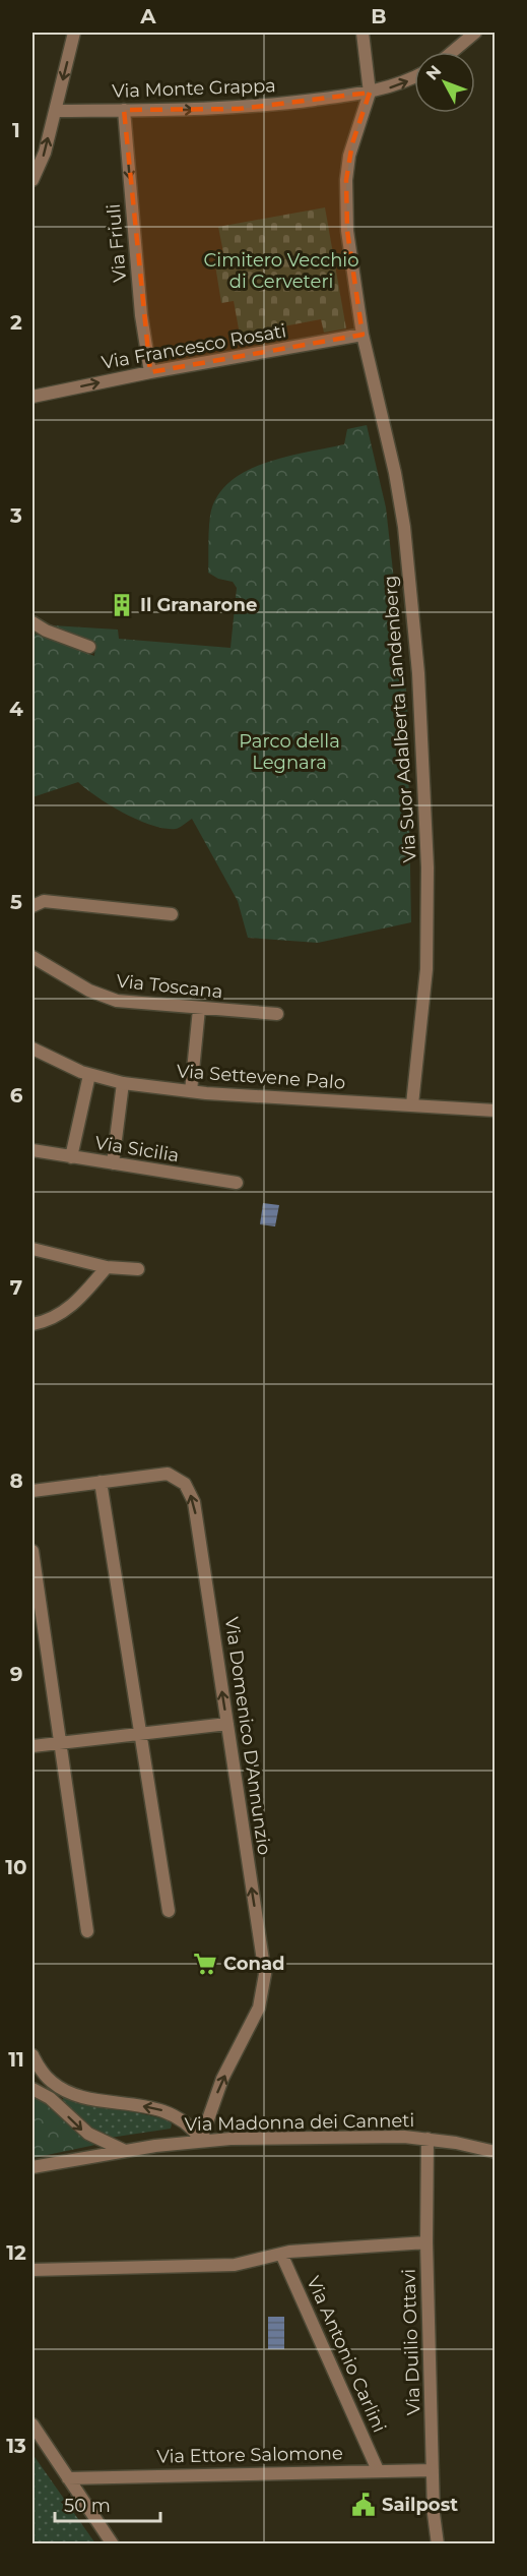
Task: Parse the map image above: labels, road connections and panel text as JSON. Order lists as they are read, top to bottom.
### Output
{
  "streets": {
    "street": [
      "Via Monte Grappa",
      "Via Friuli",
      "Via Francesco Rosati",
      "Via Suor Adalberta Landenberg",
      "Via Toscana",
      "Via Settevene Palo",
      "Via Sicilia",
      "Via Domenico D'Annunzio",
      "Via Madonna dei Canneti",
      "Via Duilio Ottavi",
      "Via Antonio Carlini",
      "Via Ettore Salomone"
    ]
  },
  "crossings": [
    ["Via Monte Grappa", "Via Friuli"],
    ["Via Monte Grappa", "Via Suor Adalberta Landenberg"],
    ["Via Friuli", "Via Francesco Rosati"],
    ["Via Francesco Rosati", "Via Suor Adalberta Landenberg"],
    ["Via Suor Adalberta Landenberg", "Via Settevene Palo"],
    ["Via Domenico D'Annunzio", "Via Madonna dei Canneti"],
    ["Via Madonna dei Canneti", "Via Duilio Ottavi"],
    ["Via Duilio Ottavi", "Via Ettore Salomone"],
    ["Via Antonio Carlini", "Via Ettore Salomone"]
  ],
  "one_way": ["Via Monte Grappa", "Via Friuli", "Via Francesco Rosati"],
  "parks": ["Cimitero Vecchio di Cerveteri", "Parco della Legnara"],
  "places": {
    "building": ["Il Granarone"],
    "supermarket": ["Conad"],
    "public building": ["Sailpost"]
  },
  "scale_bar": "50 m",
  "north": "top left",
  "grid": {
    "columns": ["A", "B"],
    "rows": [
      "1",
      "2",
      "3",
      "4",
      "5",
      "6",
      "7",
      "8",
      "9",
      "10",
      "11",
      "12",
      "13"
    ]
  }
}
